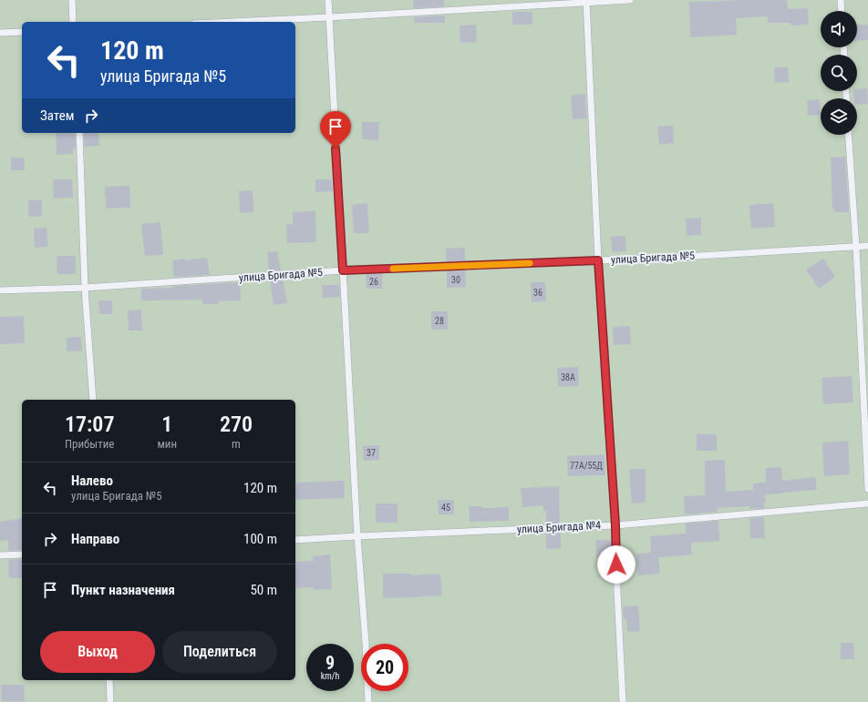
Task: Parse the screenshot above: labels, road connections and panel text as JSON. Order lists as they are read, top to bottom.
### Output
{
  "streets": {
    "lane": ["улица Бригада №5", "улица Бригада №4"]
  },
  "house_numbers": [
    "30",
    "26",
    "36",
    "28",
    "38А",
    "37",
    "77А/55Д",
    "45"
  ],
  "page": {
    "turn": ["120 m", "улица Бригада №5"],
    "then": "Затем",
    "eta": [
      "17:07",
      "Прибытие",
      "1",
      "мин",
      "270",
      "m"
    ],
    "list": [
      {
        "name": "Налево",
        "note": "улица Бригада №5",
        "value": "120 m"
      },
      {
        "name": "Направо",
        "value": "100 m"
      },
      {
        "name": "Пункт назначения",
        "value": "50 m"
      }
    ],
    "buttons": ["Выход", "Поделиться"],
    "speed": "9 km/h",
    "limit": "20"
  }
}
